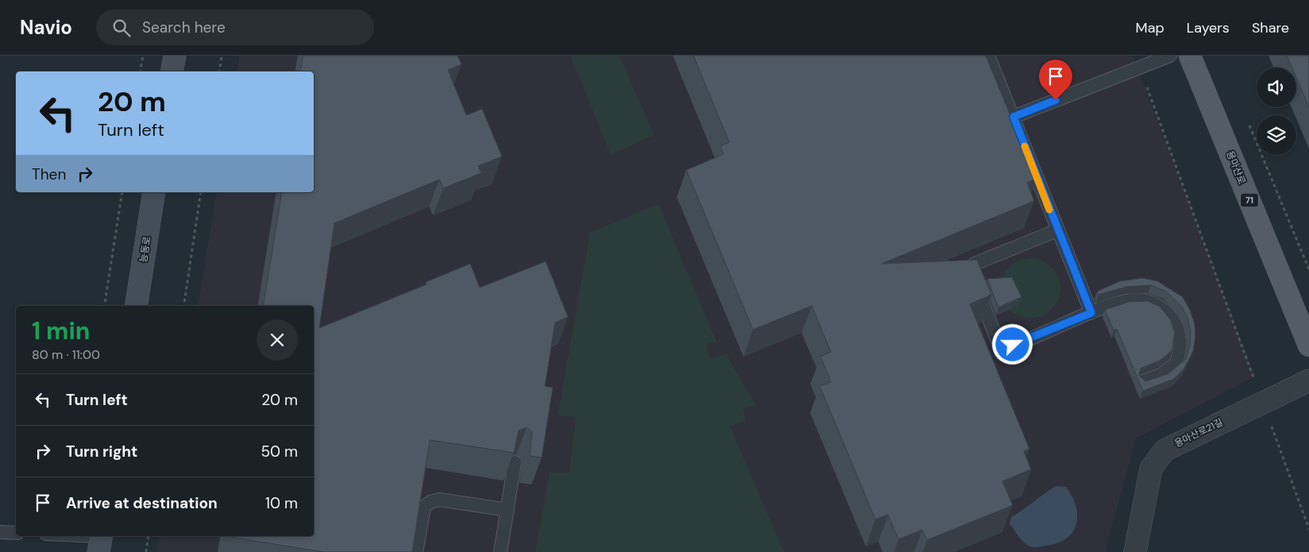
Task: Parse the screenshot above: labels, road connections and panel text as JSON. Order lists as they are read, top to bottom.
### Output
{
  "streets": {
    "main road": ["용마산로", "71", "능동로"],
    "street": ["용마산로21길"]
  },
  "page": {
    "header": "Navio",
    "search": "Search here",
    "nav": ["Map", "Layers", "Share"],
    "turn": ["20 m", "Turn left"],
    "then": "Then",
    "heading": ["1 min", "80 m · 11:00"],
    "list": [
      {
        "name": "Turn left",
        "value": "20 m"
      },
      {
        "name": "Turn right",
        "value": "50 m"
      },
      {
        "name": "Arrive at destination",
        "value": "10 m"
      }
    ]
  }
}
